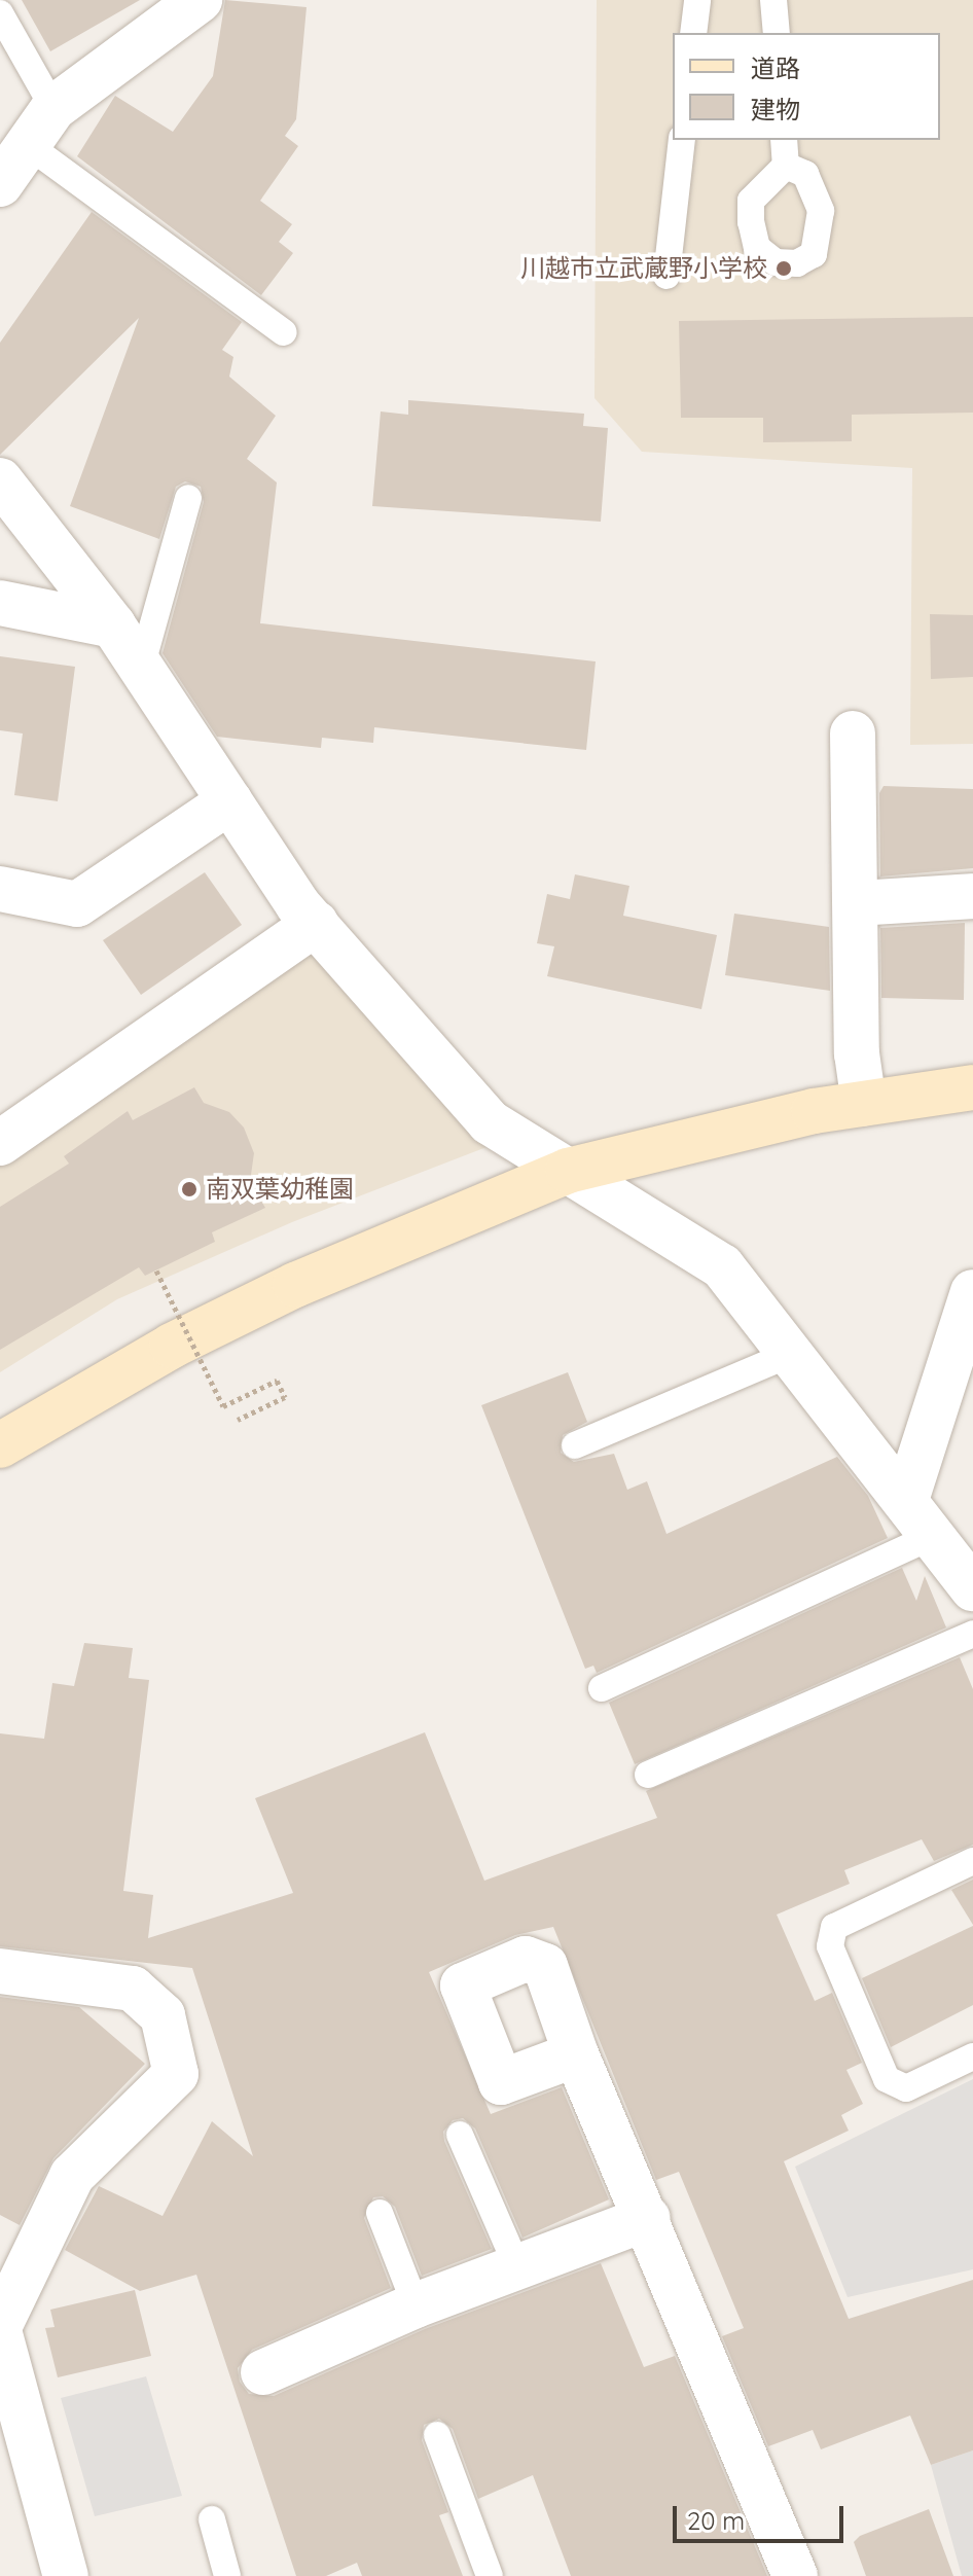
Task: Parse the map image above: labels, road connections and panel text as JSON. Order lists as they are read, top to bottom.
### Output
{
  "places": ["川越市立武蔵野小学校", "南双葉幼稚園"],
  "legend": ["道路", "建物"],
  "scale_bar": "20 m"
}
